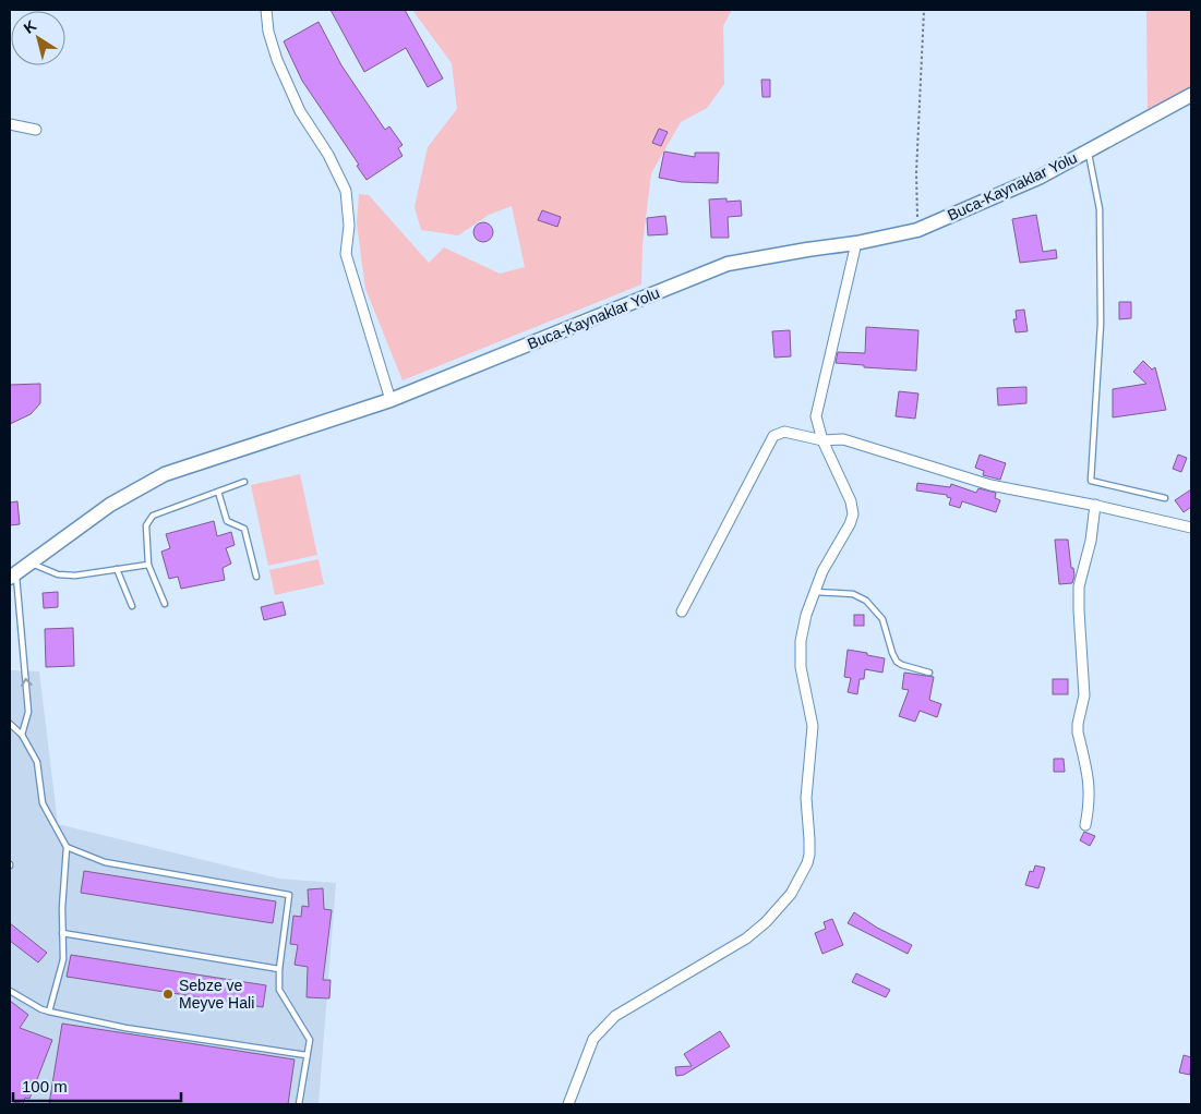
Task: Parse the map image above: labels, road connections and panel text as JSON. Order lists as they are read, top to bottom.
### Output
{
  "streets": {
    "street": ["Buca-Kaynaklar Yolu"]
  },
  "places": ["Sebze ve Meyve Hali"],
  "scale_bar": "100 m",
  "north": "top left"
}
